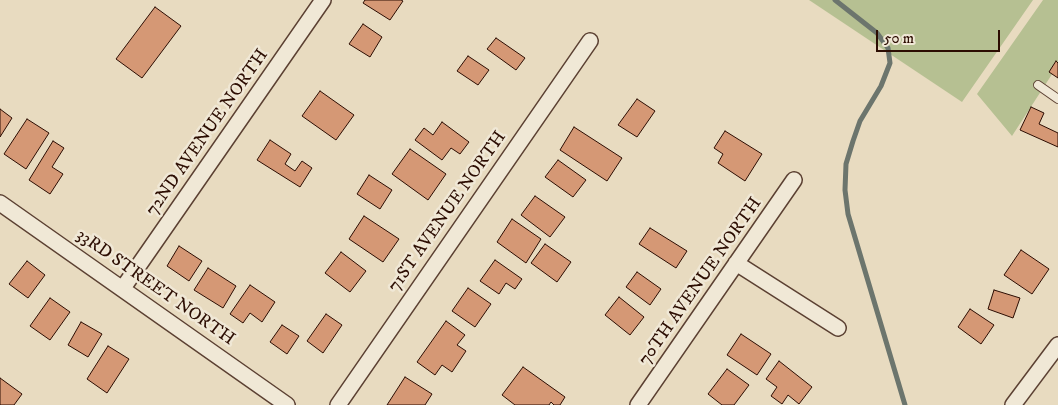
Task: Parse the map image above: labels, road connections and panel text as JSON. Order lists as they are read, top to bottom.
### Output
{
  "streets": {
    "street": [
      "72ND AVENUE NORTH",
      "71ST AVENUE NORTH",
      "70TH AVENUE NORTH",
      "33RD STREET NORTH"
    ]
  },
  "crossings": [
    ["72ND AVENUE NORTH", "33RD STREET NORTH"]
  ],
  "scale_bar": "50 m"
}
